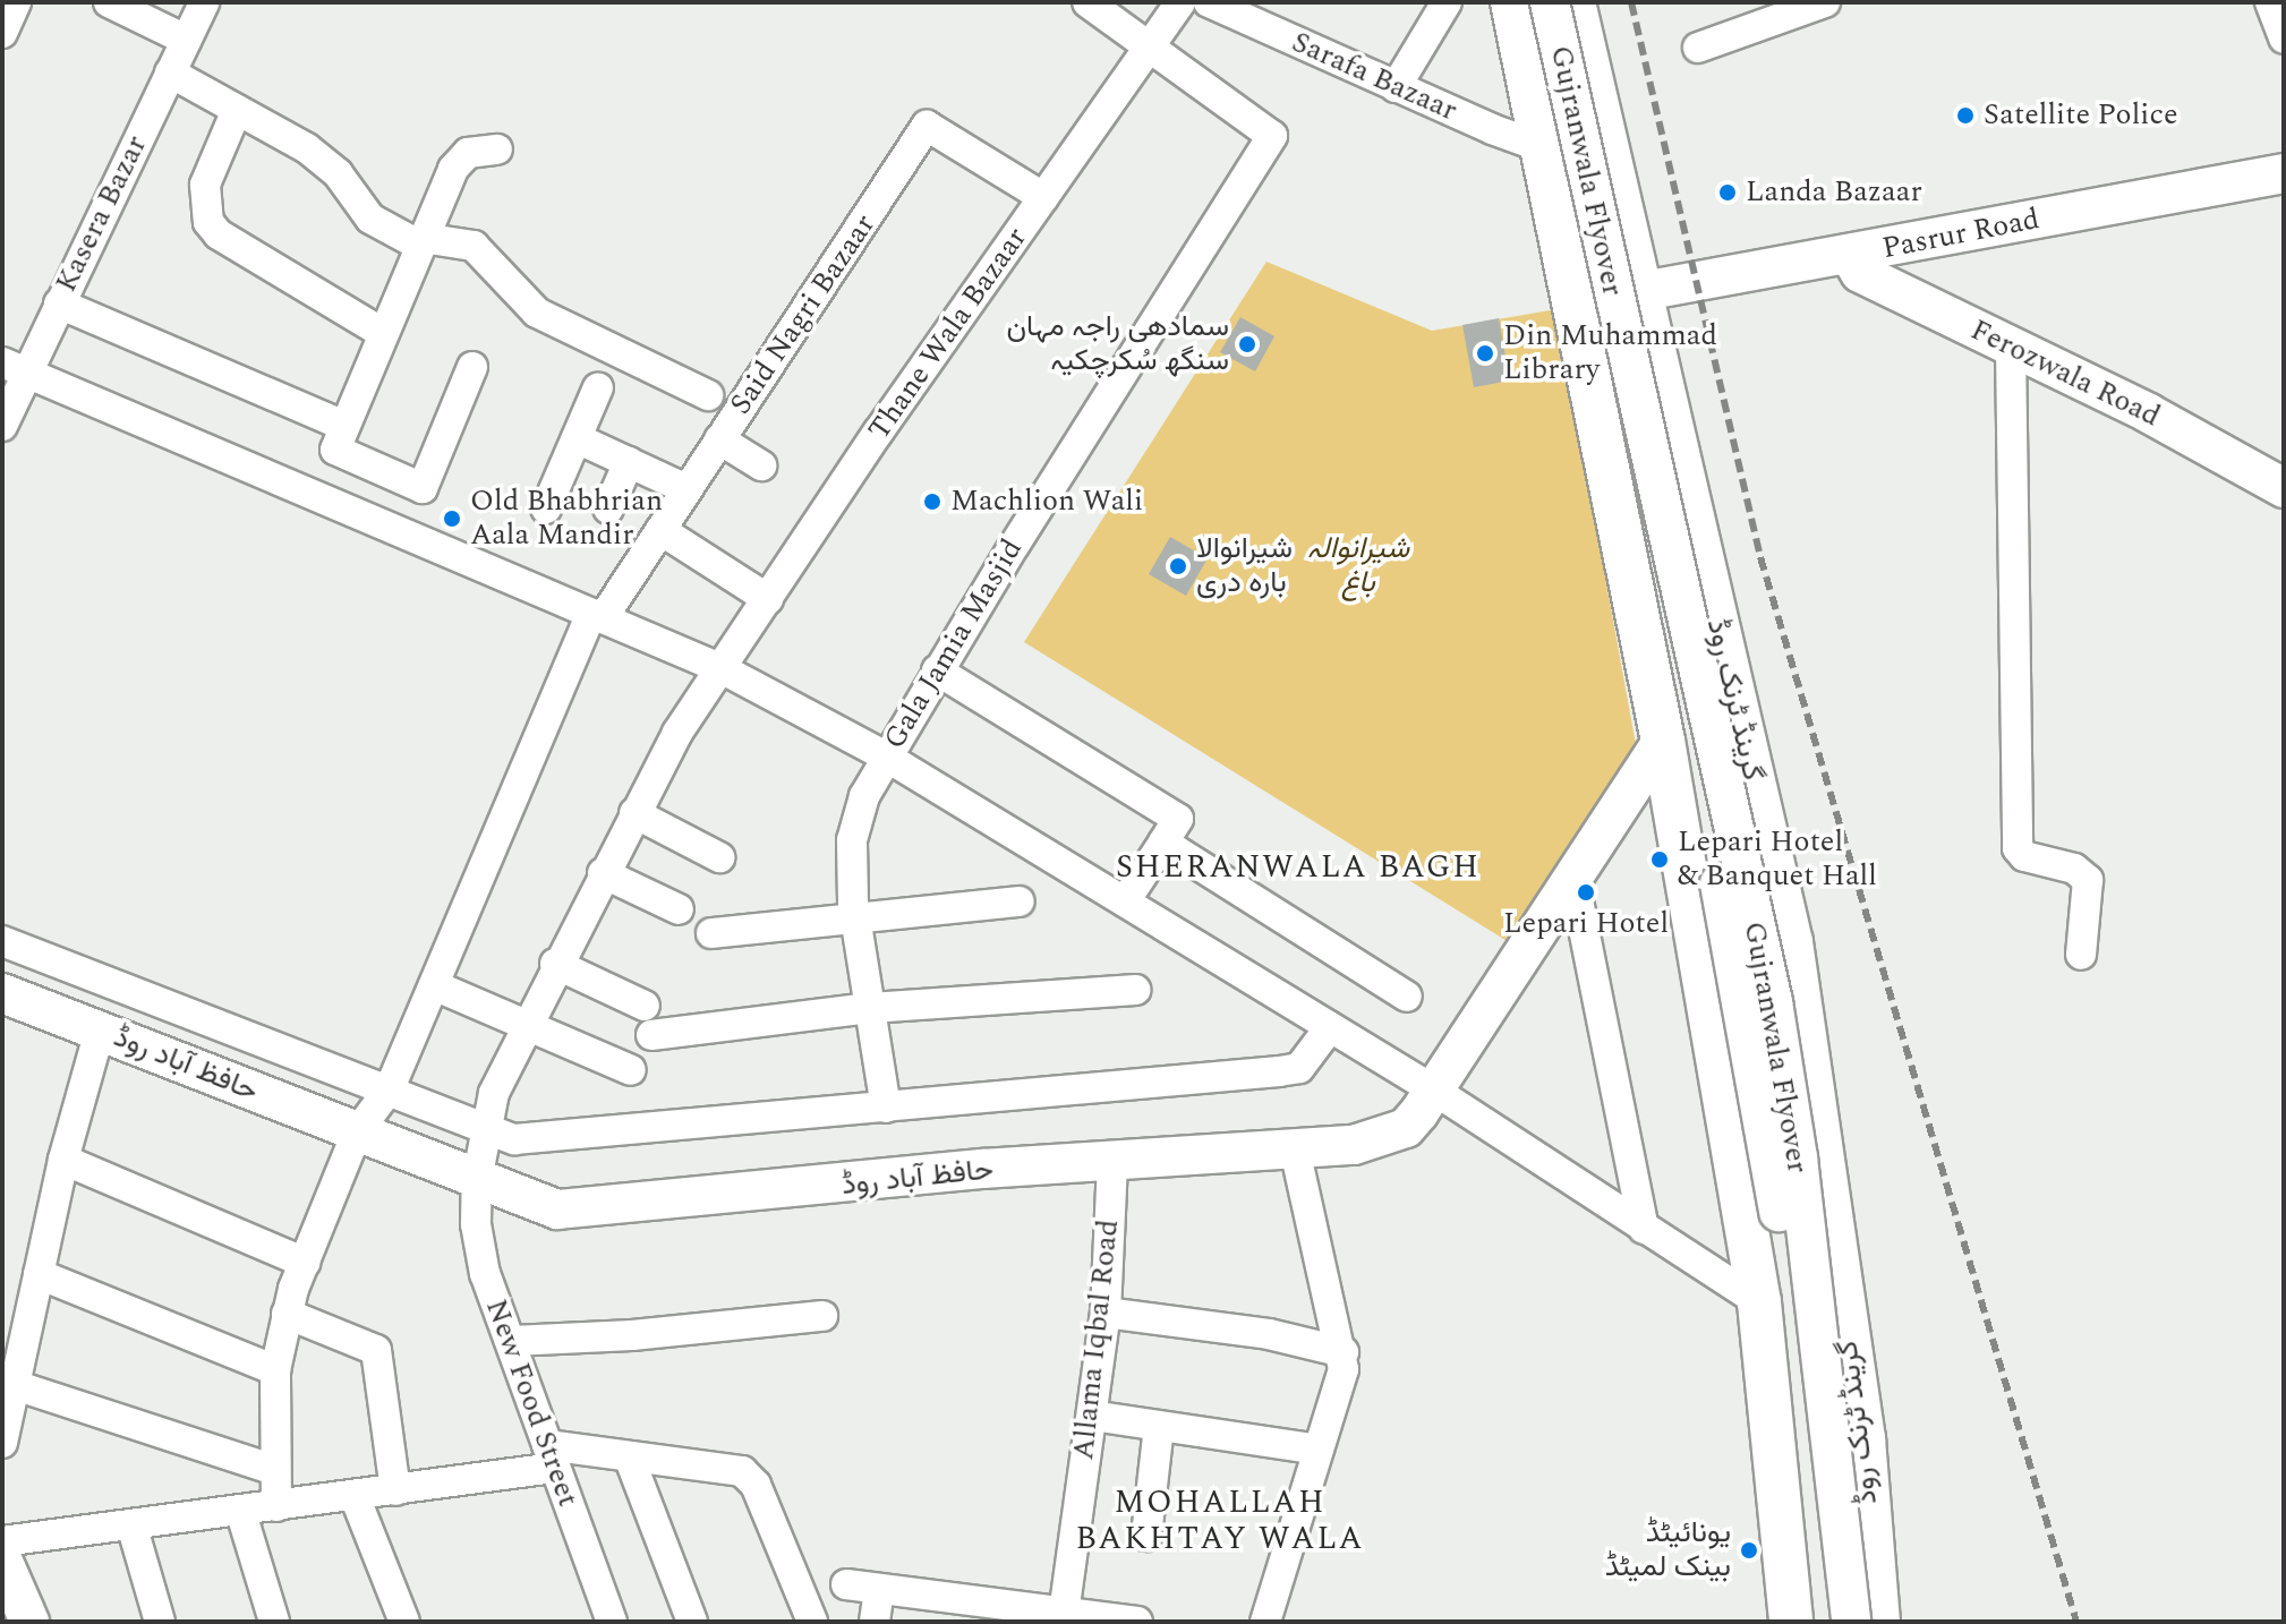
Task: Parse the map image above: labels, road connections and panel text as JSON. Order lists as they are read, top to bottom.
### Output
{
  "streets": {
    "highway": ["گرینڈ ٹرنک روڈ"],
    "main road": [
      "Gujranwala Flyover",
      "Pasrur Road",
      "Ferozwala Road",
      "حافظ آباد روڈ"
    ],
    "street": [
      "Sarafa Bazaar",
      "Kasera Bazar",
      "Said Nagri Bazaar",
      "Thane Wala Bazaar",
      "Gala Jamia Masjid",
      "Allama Iqbal Road",
      "New Food Street"
    ]
  },
  "crossings": [
    ["Pasrur Road", "Ferozwala Road"],
    ["Pasrur Road", "گرینڈ ٹرنک روڈ"],
    ["Said Nagri Bazaar", "Thane Wala Bazaar"],
    ["Said Nagri Bazaar", "حافظ آباد روڈ"],
    ["Thane Wala Bazaar", "Gala Jamia Masjid"],
    ["Thane Wala Bazaar", "New Food Street"],
    ["حافظ آباد روڈ", "Allama Iqbal Road"],
    ["حافظ آباد روڈ", "New Food Street"]
  ],
  "districts": ["SHERANWALA BAGH", "MOHALLAH BAKHTAY WALA"],
  "parks": ["شیرانوالہ باغ"],
  "places": [
    "Satellite Police",
    "Landa Bazaar",
    "سمادھی راجہ مہان سنگھ سُکرچکیہ",
    "Din Muhammad Library",
    "Machlion Wali",
    "Old Bhabhrian Aala Mandir",
    "شیرانوالا بارہ دری",
    "Lepari Hotel & Banquet Hall",
    "Lepari Hotel",
    "یونائیٹڈ بینک لمیٹڈ"
  ]
}
